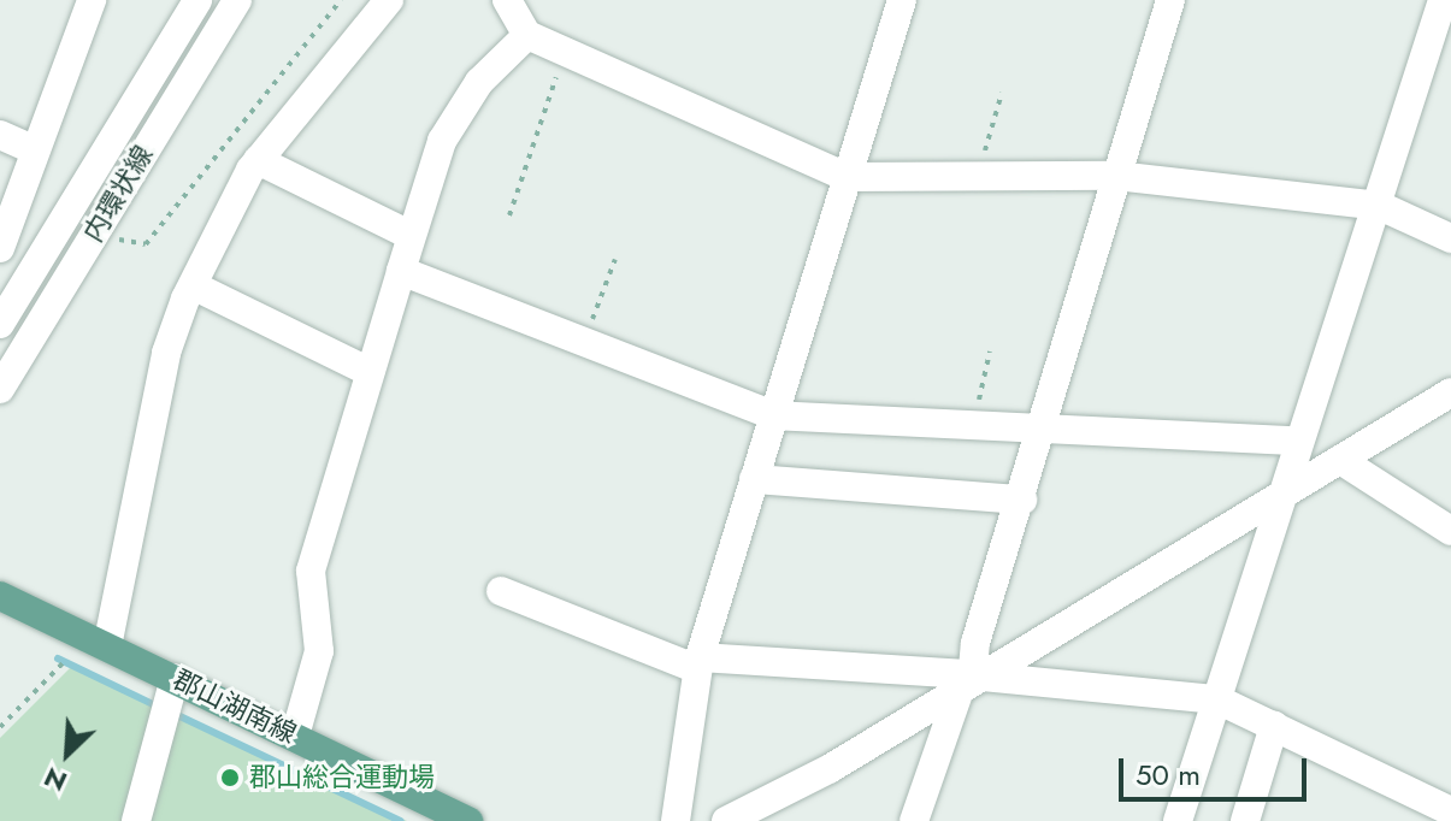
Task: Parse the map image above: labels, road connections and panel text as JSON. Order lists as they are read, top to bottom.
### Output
{
  "streets": {
    "main road": ["郡山湖南線"],
    "street": ["内環状線"]
  },
  "places": ["郡山総合運動場"],
  "scale_bar": "50 m",
  "north": "bottom left"
}
